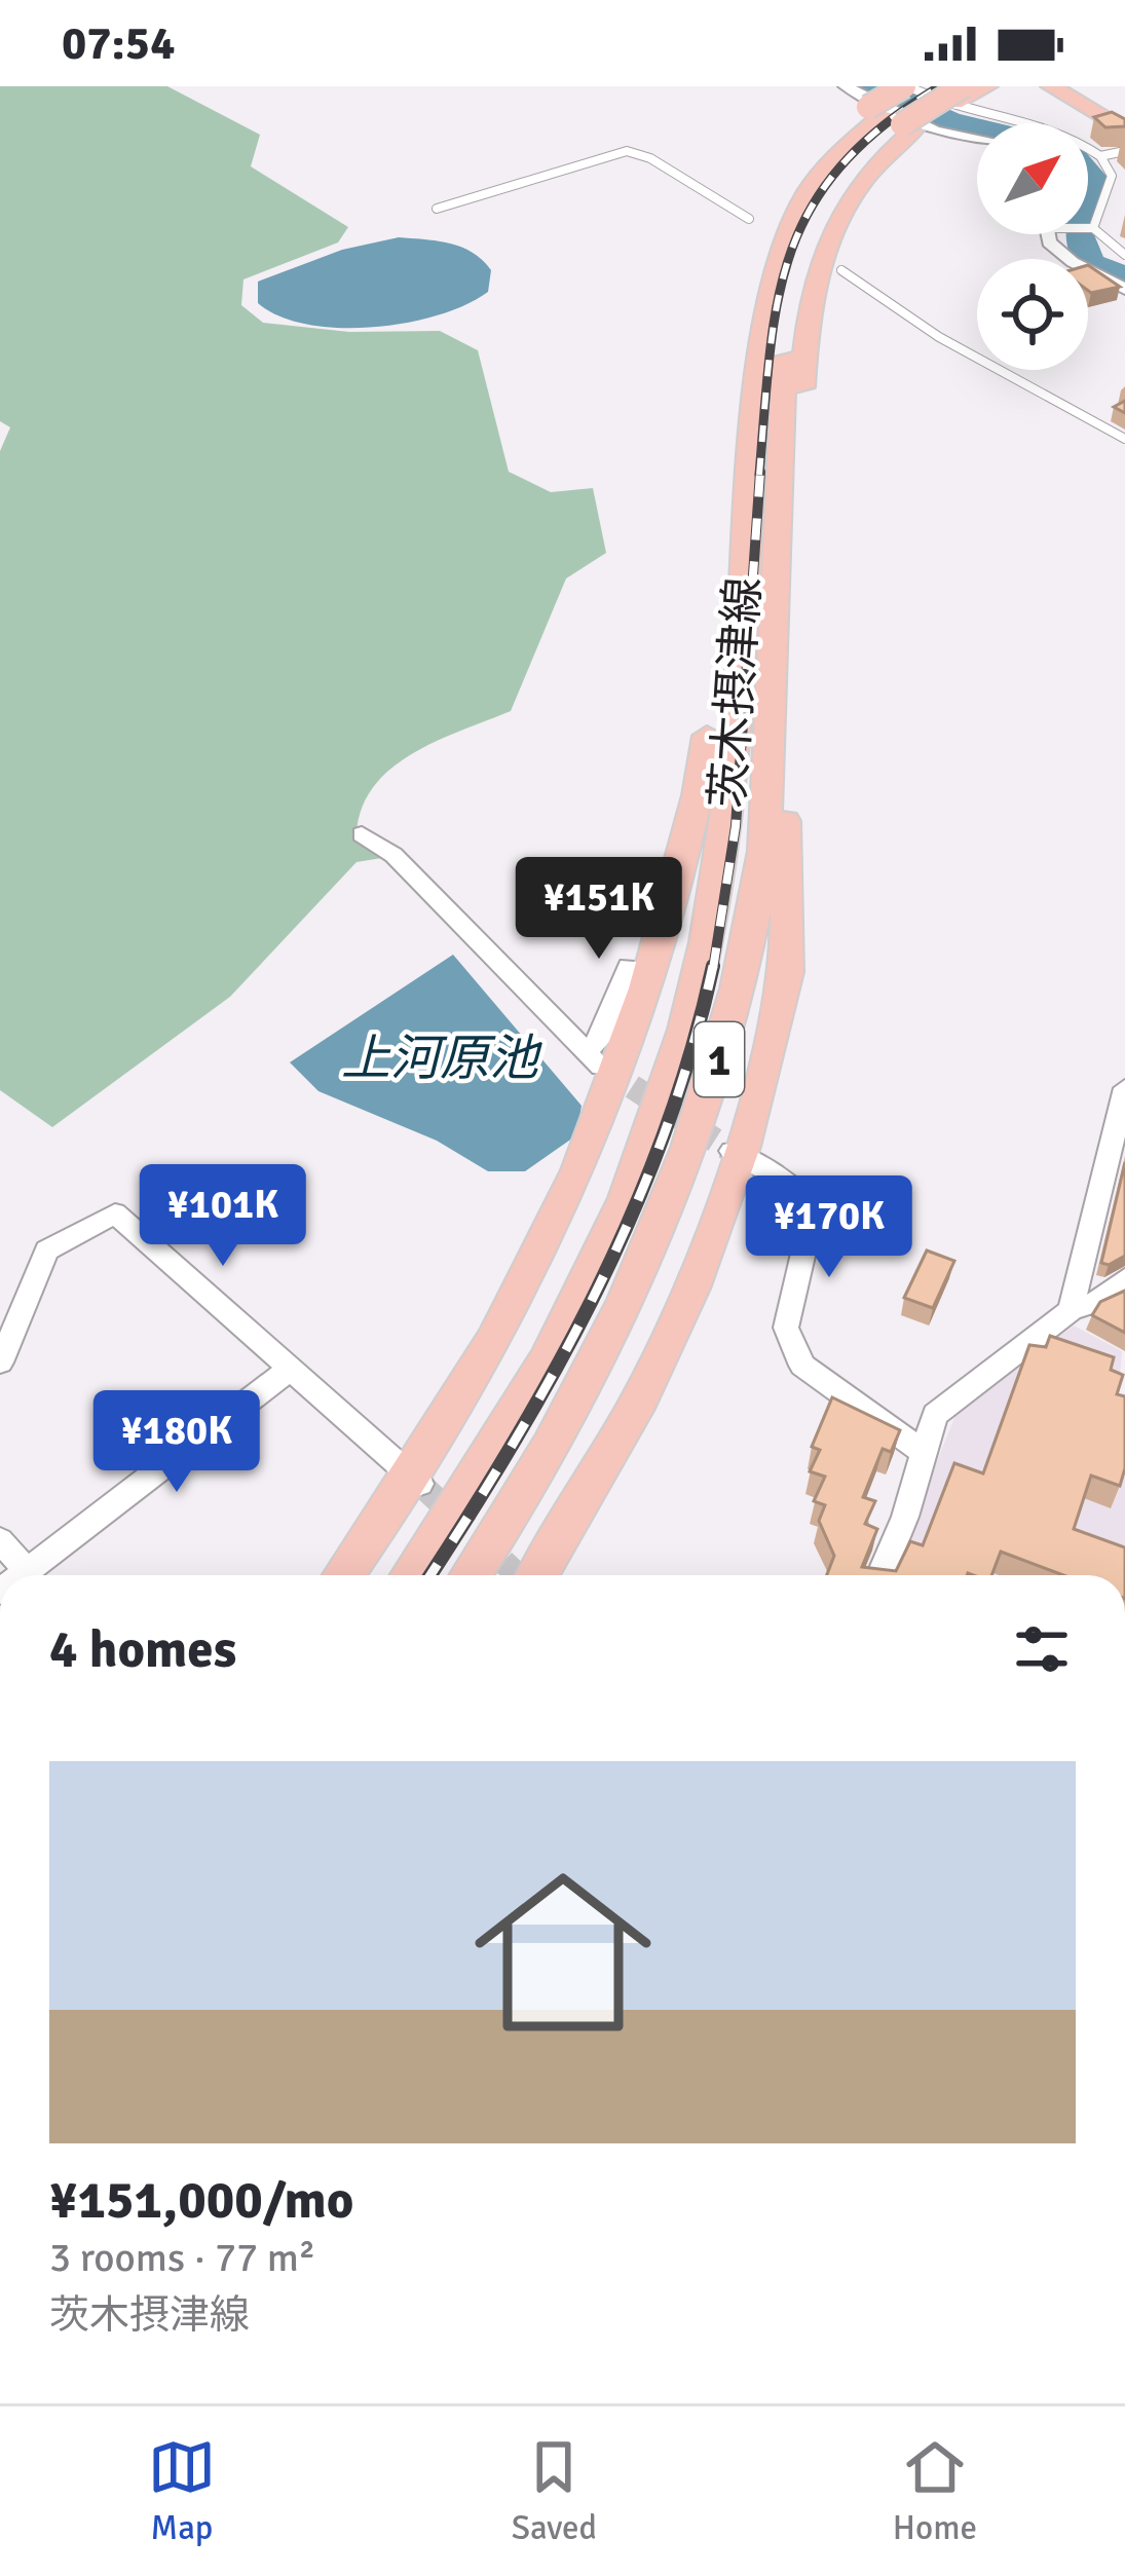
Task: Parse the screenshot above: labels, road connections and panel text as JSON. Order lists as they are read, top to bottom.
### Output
{
  "streets": {
    "main road": ["茨木摂津線", "1"]
  },
  "crossings": [
    ["茨木摂津線", "1"]
  ],
  "water": ["上河原池"],
  "north": "top right",
  "page": {
    "status": "07:54",
    "price": [
      "¥151K",
      "¥101K",
      "¥170K",
      "¥180K"
    ],
    "heading": "4 homes",
    "list": [
      {
        "name": "¥151,000/mo",
        "note": "3 rooms · 77 m² · 茨木摂津線"
      }
    ],
    "tabs": ["Map", "Saved", "Home"]
  }
}
